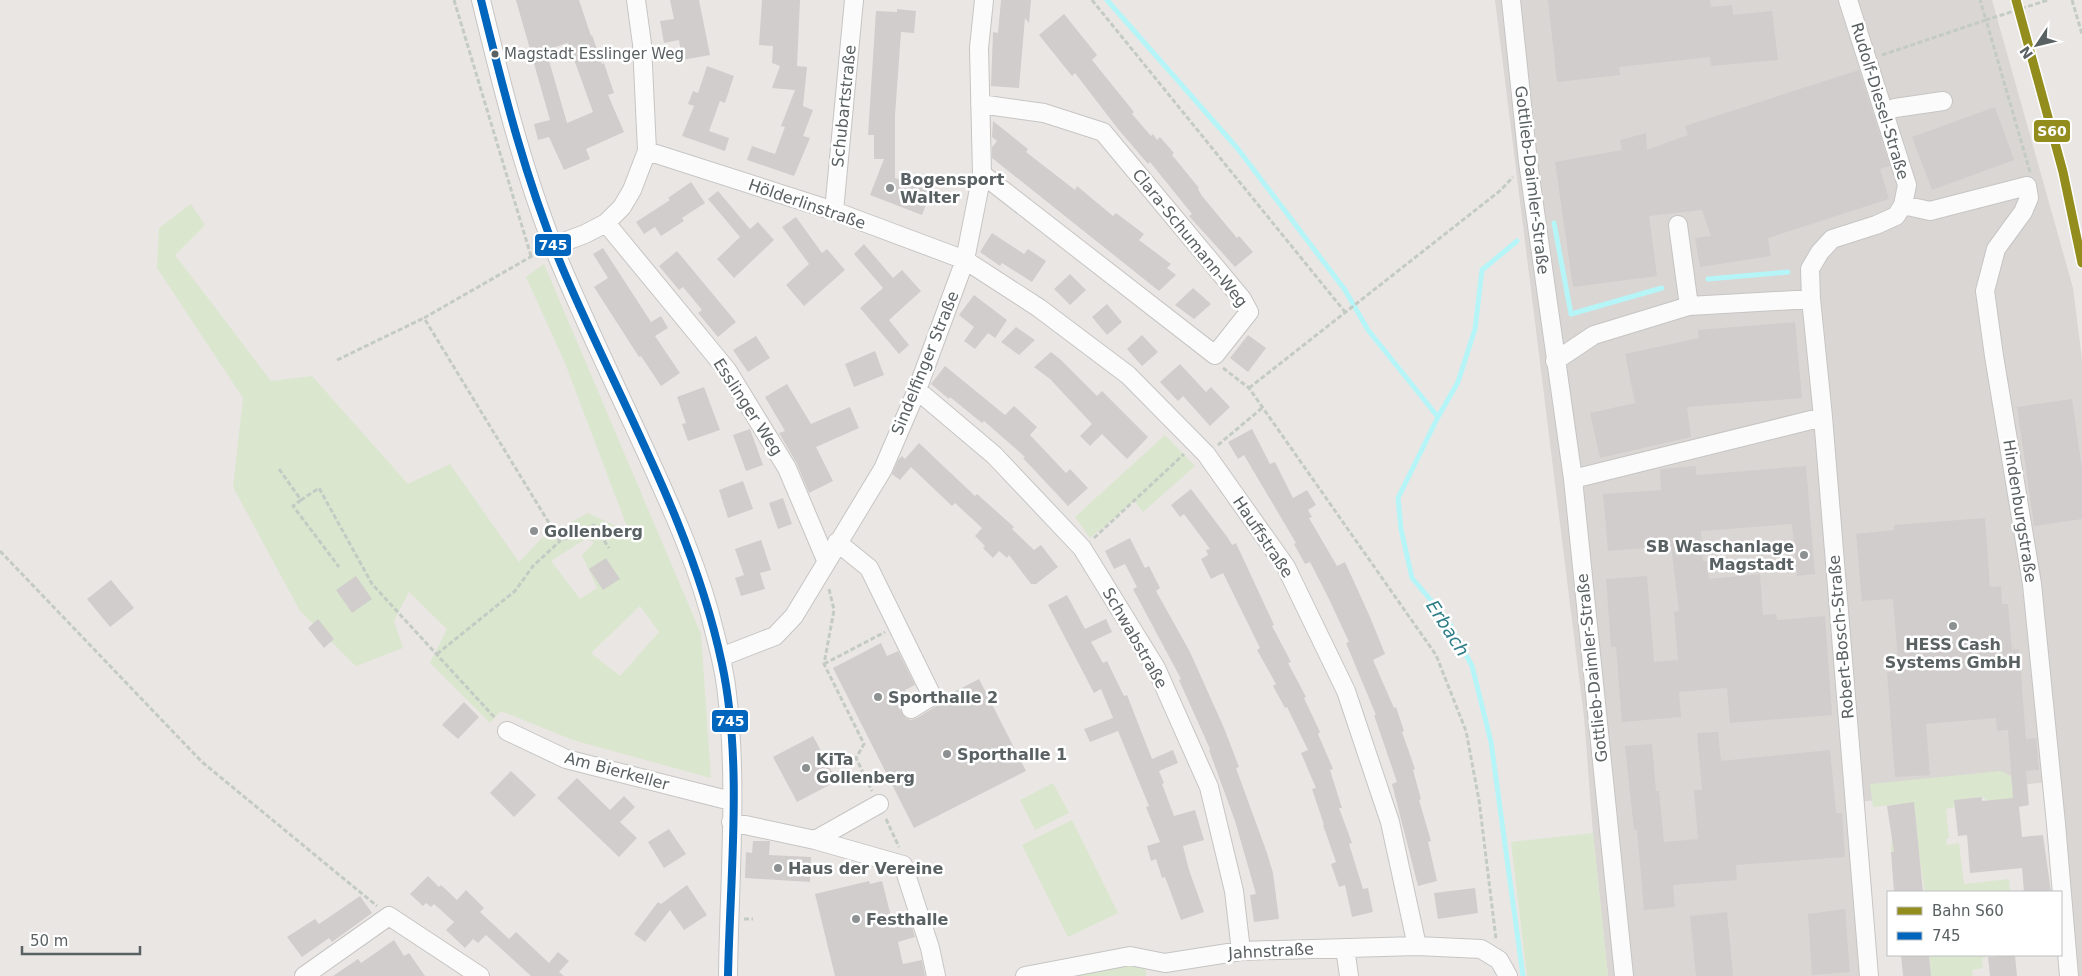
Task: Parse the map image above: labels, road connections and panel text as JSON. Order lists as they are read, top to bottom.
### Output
{
  "streets": {
    "street": [
      "Rudolf-Diesel-Straße",
      "Schubartstraße",
      "Gottlieb-Daimler-Straße",
      "Hölderlinstraße",
      "Clara-Schumann-Weg",
      "Sindelfinger Straße",
      "Esslinger Weg",
      "Hindenburgstraße",
      "Hauffstraße",
      "Robert-Bosch-Straße",
      "Schwabstraße",
      "Am Bierkeller",
      "Jahnstraße"
    ]
  },
  "crossings": [
    ["Rudolf-Diesel-Straße", "Robert-Bosch-Straße"],
    ["Schubartstraße", "Hölderlinstraße"],
    ["Hölderlinstraße", "Sindelfinger Straße"],
    ["Hölderlinstraße", "Hauffstraße"],
    ["Clara-Schumann-Weg", "Sindelfinger Straße"],
    ["Sindelfinger Straße", "Esslinger Weg"],
    ["Sindelfinger Straße", "Hauffstraße"],
    ["Sindelfinger Straße", "Schwabstraße"],
    ["Hauffstraße", "Jahnstraße"],
    ["Schwabstraße", "Jahnstraße"]
  ],
  "water": ["Erbach"],
  "places": [
    "Magstadt Esslinger Weg",
    "Bogensport Walter",
    "Gollenberg",
    "SB Waschanlage Magstadt",
    "HESS Cash Systems GmbH",
    "Sporthalle 2",
    "Sporthalle 1",
    "KiTa Gollenberg",
    "Haus der Vereine",
    "Festhalle"
  ],
  "lines": ["rail line S60", "transit line 745"],
  "legend": ["Bahn S60", "745"],
  "scale_bar": "50 m",
  "north": "bottom left"
}
